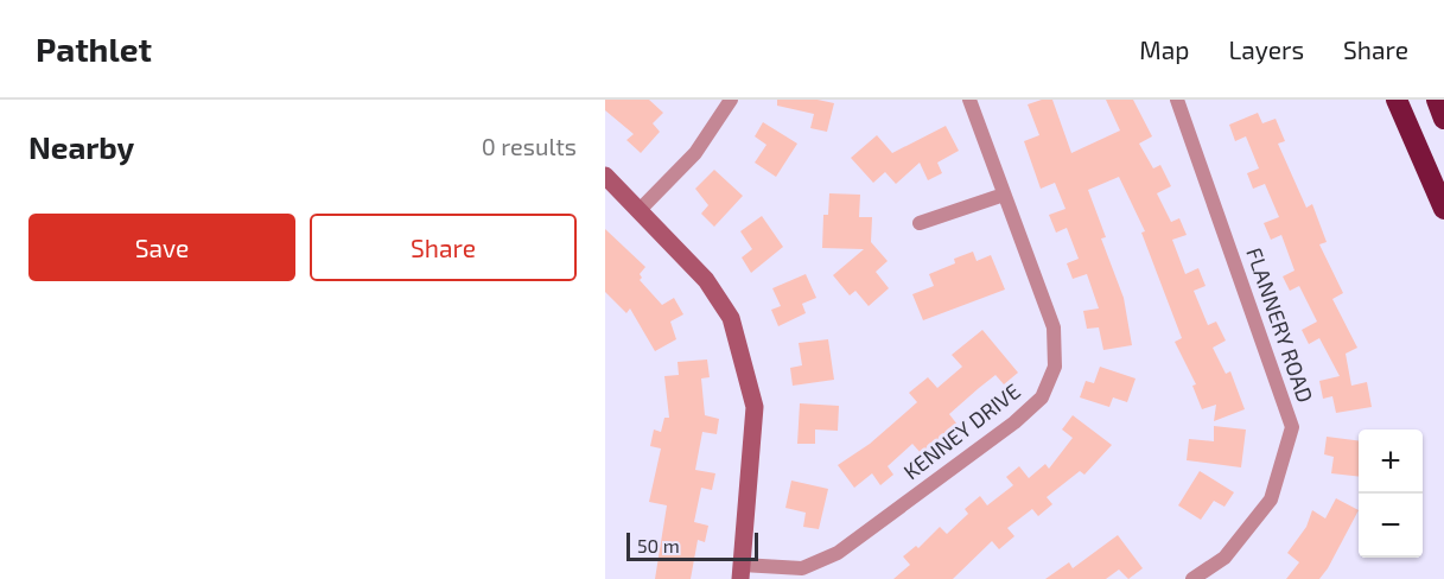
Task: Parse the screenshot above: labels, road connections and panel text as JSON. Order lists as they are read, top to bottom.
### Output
{
  "streets": {
    "street": ["FLANNERY ROAD", "KENNEY DRIVE"]
  },
  "scale_bar": "50 m",
  "page": {
    "header": "Pathlet",
    "nav": ["Map", "Layers", "Share"],
    "heading": ["Nearby", "0 results"],
    "buttons": ["Save", "Share"],
    "map_buttons": ["+", "−"],
    "scale": "50 m"
  }
}
